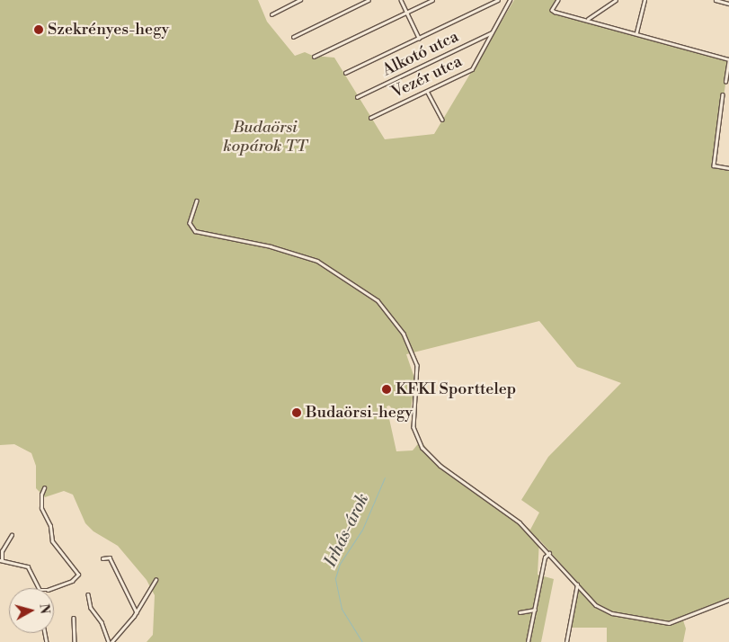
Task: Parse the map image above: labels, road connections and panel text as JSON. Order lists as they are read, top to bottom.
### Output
{
  "streets": {
    "street": ["Alkotó utca", "Vezér utca"]
  },
  "crossings": [
    ["Alkotó utca", "Vezér utca"]
  ],
  "water": ["Irhás-árok"],
  "parks": ["Budaörsi kopárok TT"],
  "places": ["Szekrényes-hegy", "KFKI Sporttelep", "Budaörsi-hegy"],
  "north": "right"
}
